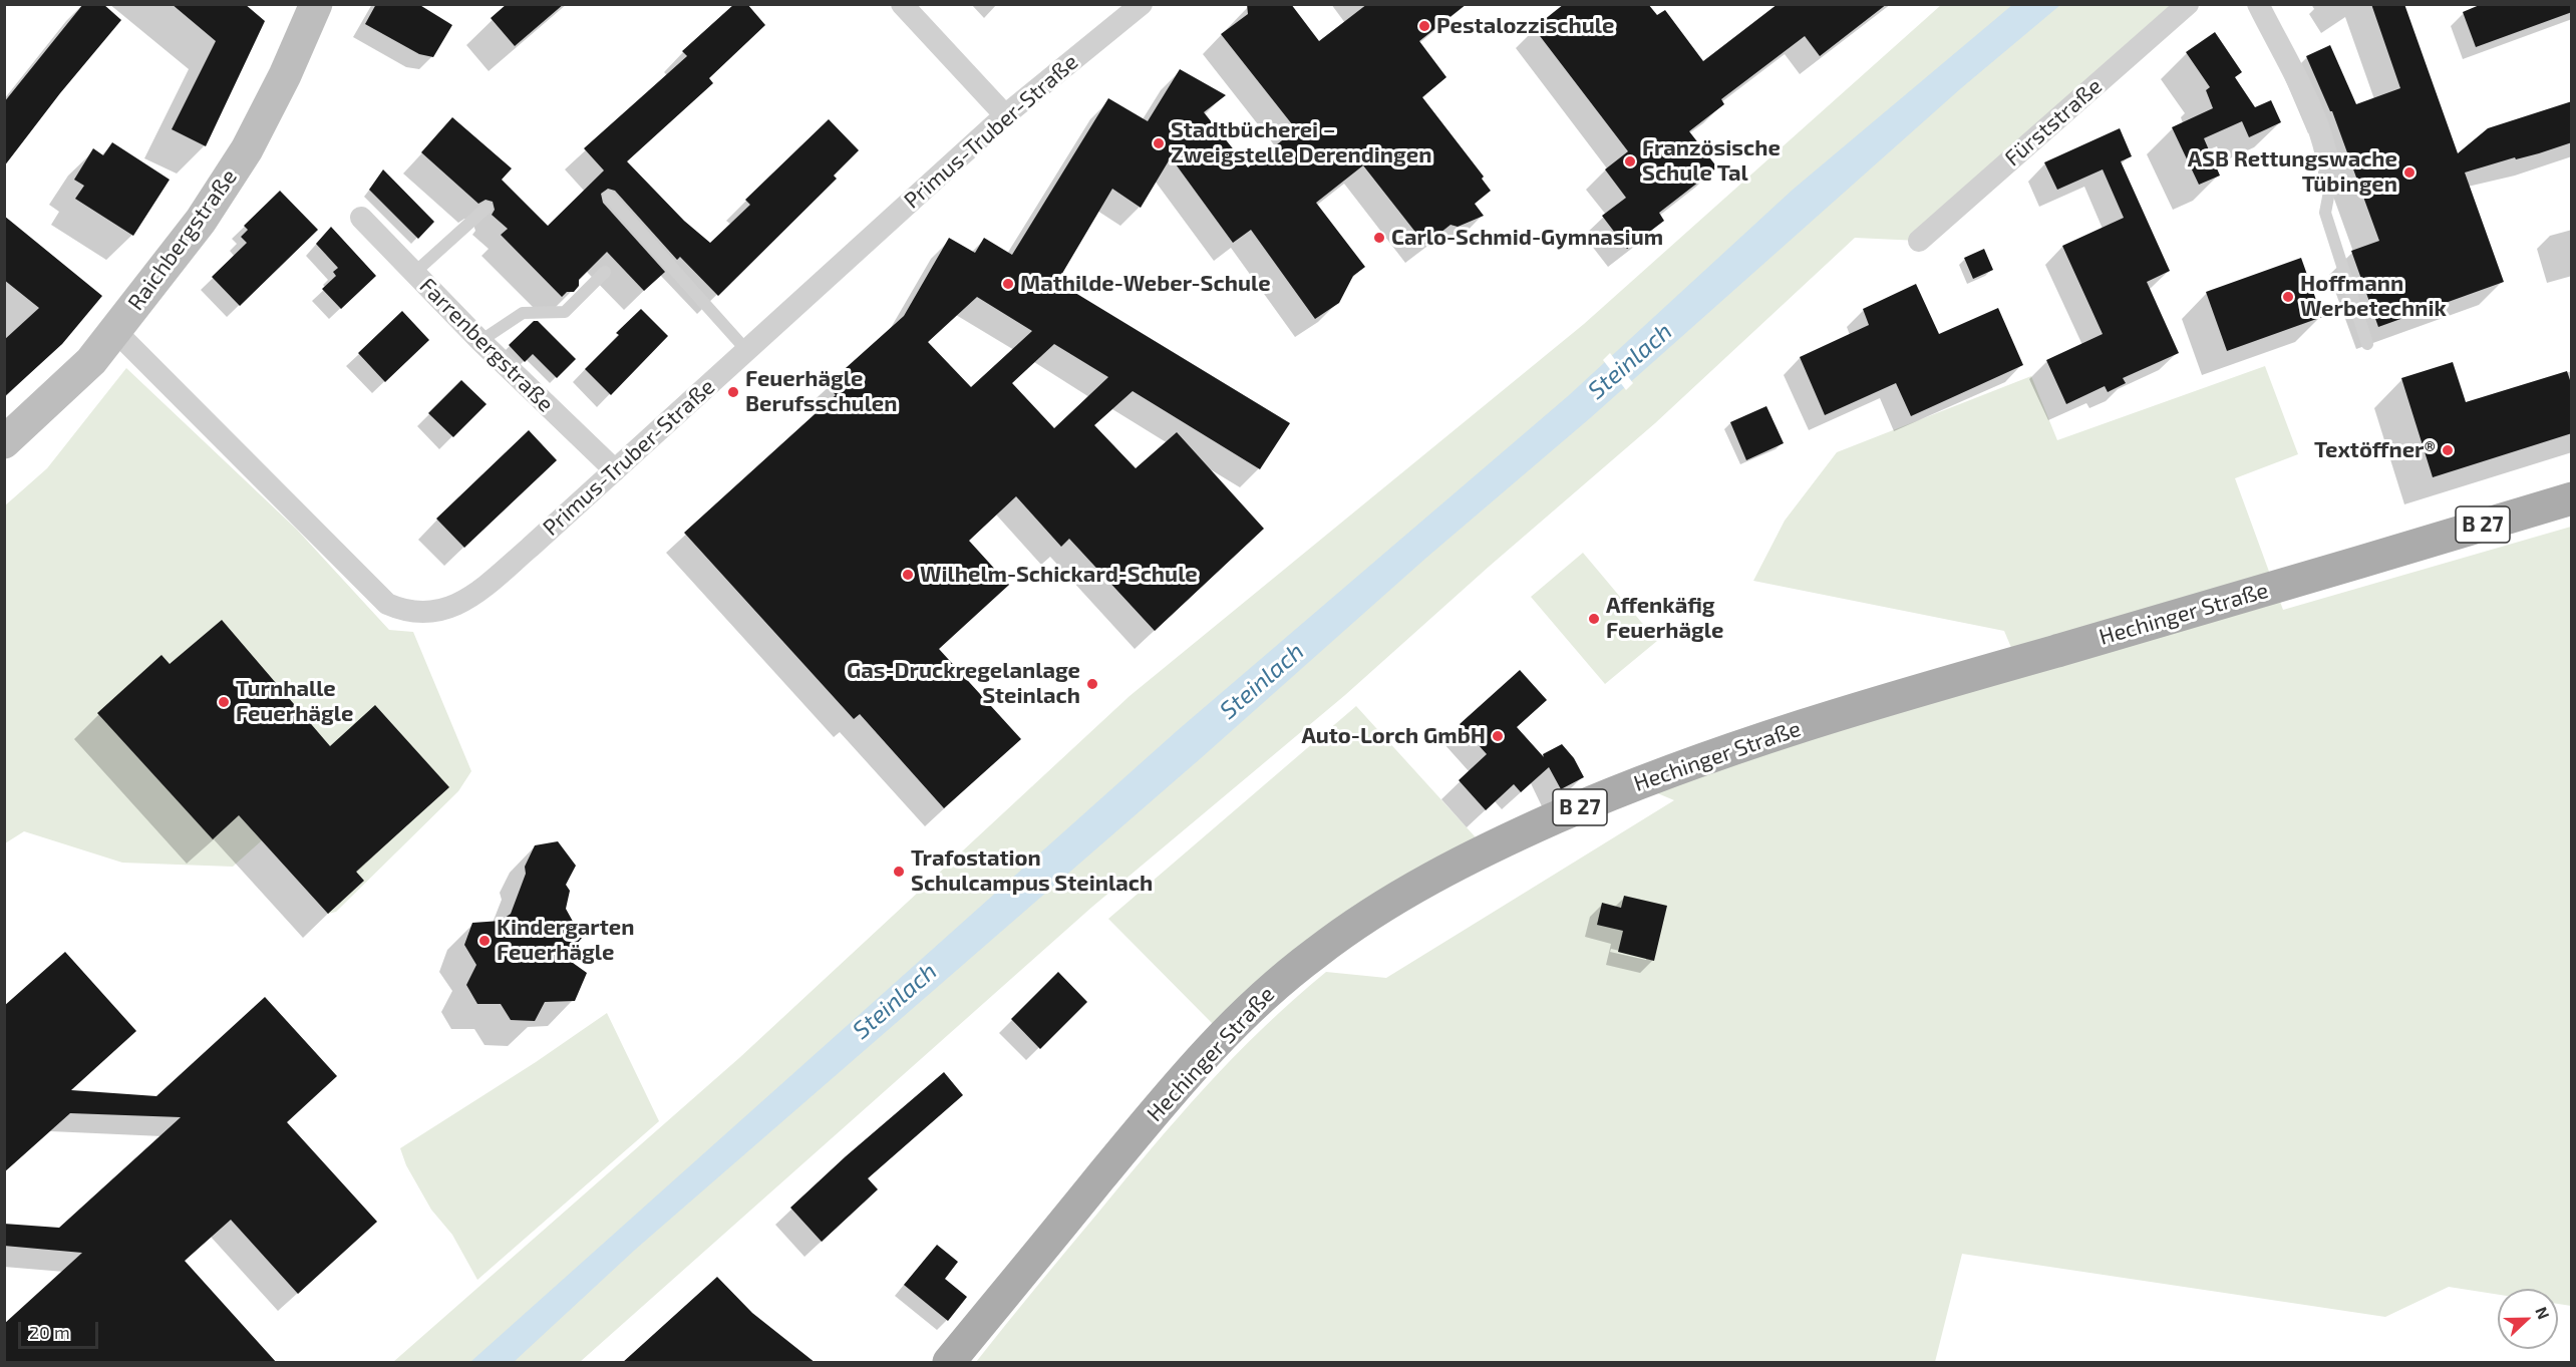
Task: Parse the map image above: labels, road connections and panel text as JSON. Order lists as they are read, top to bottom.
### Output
{
  "streets": {
    "main road": ["B 27", "Hechinger Straße"],
    "street": [
      "Fürststraße",
      "Primus-Truber-Straße",
      "Raichbergstraße",
      "Farrenbergstraße"
    ]
  },
  "crossings": [
    ["Primus-Truber-Straße", "Raichbergstraße"],
    ["Primus-Truber-Straße", "Farrenbergstraße"]
  ],
  "water": ["Steinlach"],
  "places": [
    "Pestalozzischule",
    "Stadtbücherei – Zweigstelle Derendingen",
    "Französische Schule Tal",
    "ASB Rettungswache Tübingen",
    "Carlo-Schmid-Gymnasium",
    "Mathilde-Weber-Schule",
    "Hoffmann Werbetechnik",
    "Feuerhägle Berufsschulen",
    "Textöffner®",
    "Wilhelm-Schickard-Schule",
    "Affenkäfig Feuerhägle",
    "Gas-Druckregelanlage Steinlach",
    "Turnhalle Feuerhägle",
    "Auto-Lorch GmbH",
    "Trafostation Schulcampus Steinlach",
    "Kindergarten Feuerhägle"
  ],
  "scale_bar": "20 m",
  "north": "right"
}
